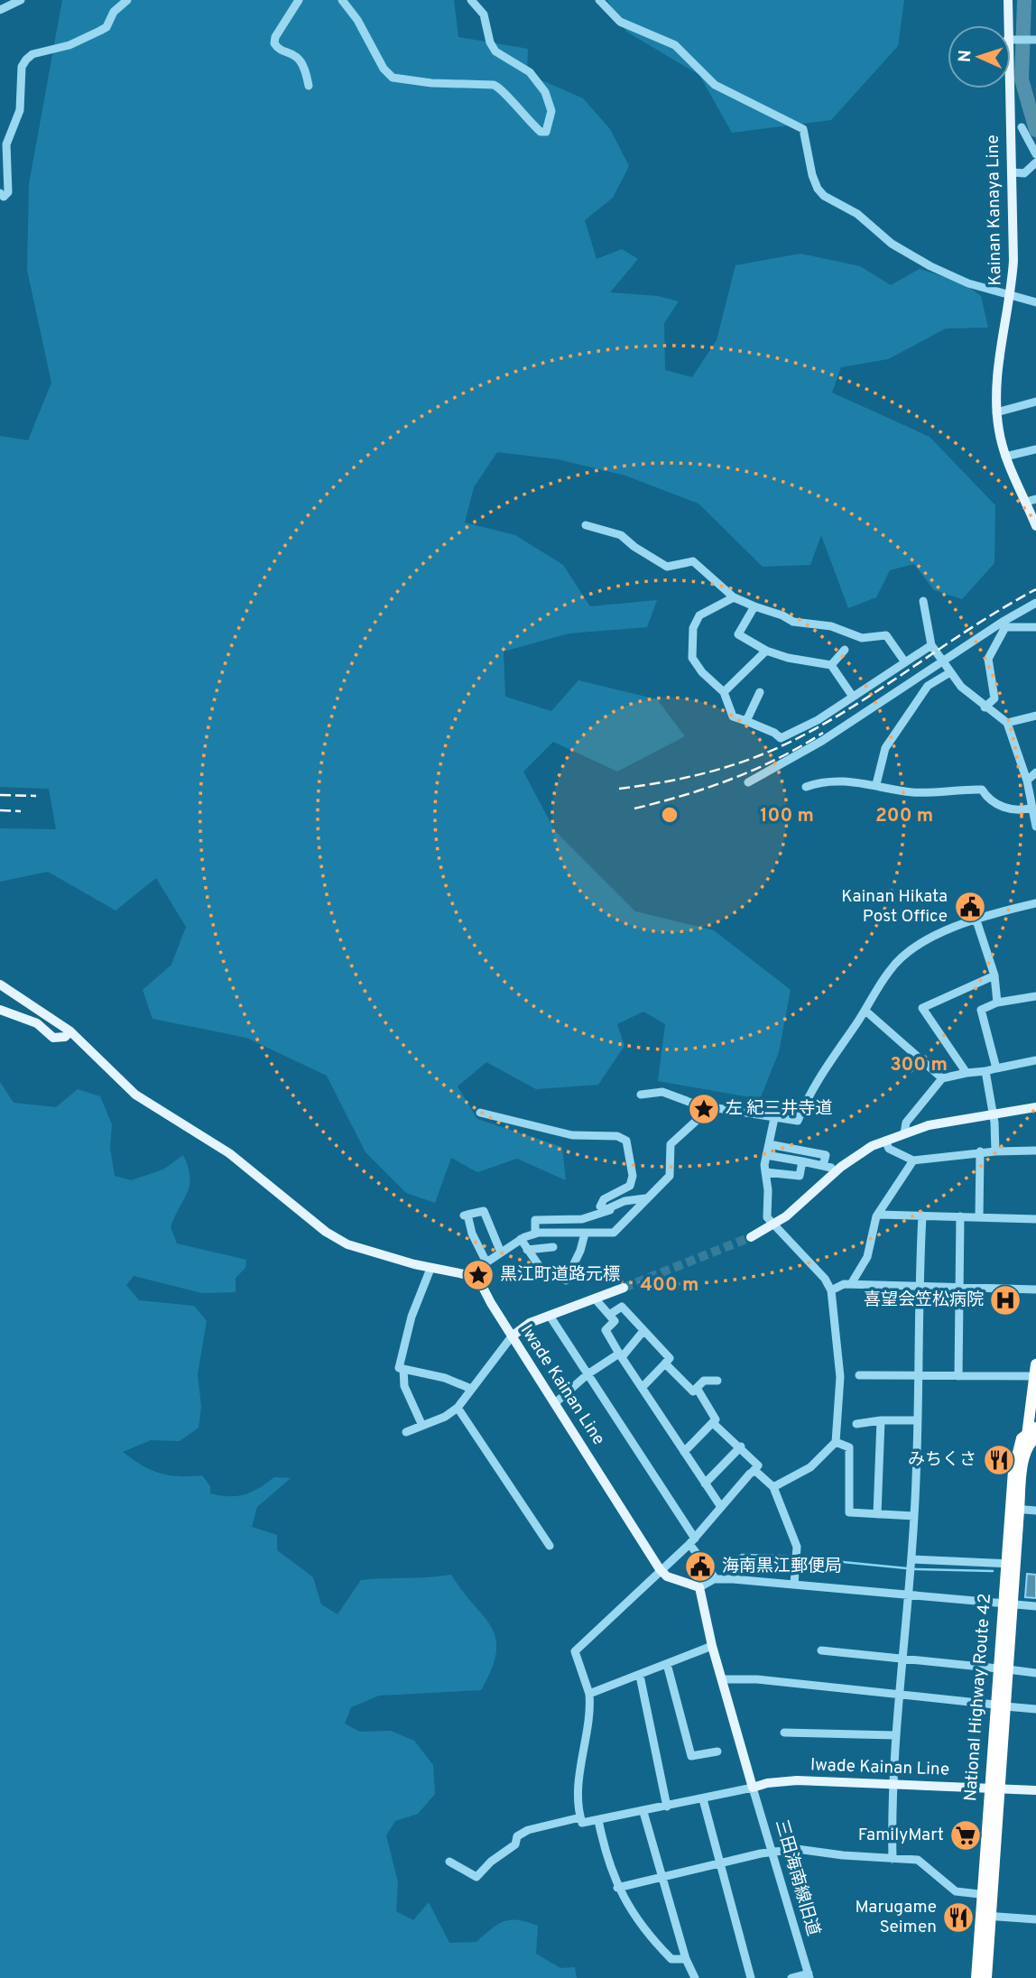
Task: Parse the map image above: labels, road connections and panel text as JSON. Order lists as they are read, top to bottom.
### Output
{
  "streets": {
    "highway": ["National Highway Route 42"],
    "main road": ["Kainan Kanaya Line", "Iwade Kainan Line"],
    "street": ["三田海南線旧道"]
  },
  "crossings": [
    ["Iwade Kainan Line", "National Highway Route 42"],
    ["Iwade Kainan Line", "三田海南線旧道"]
  ],
  "places": {
    "public building": ["Kainan Hikata Post Office", "海南黒江郵便局"],
    "place": ["左 紀三井寺道", "黒江町道路元標"],
    "hospital": ["喜望会笠松病院"],
    "restaurant": ["みちくさ", "Marugame Seimen"],
    "supermarket": ["FamilyMart"]
  },
  "north": "left",
  "rings": [
    "100 m",
    "200 m",
    "300 m",
    "400 m"
  ]
}
